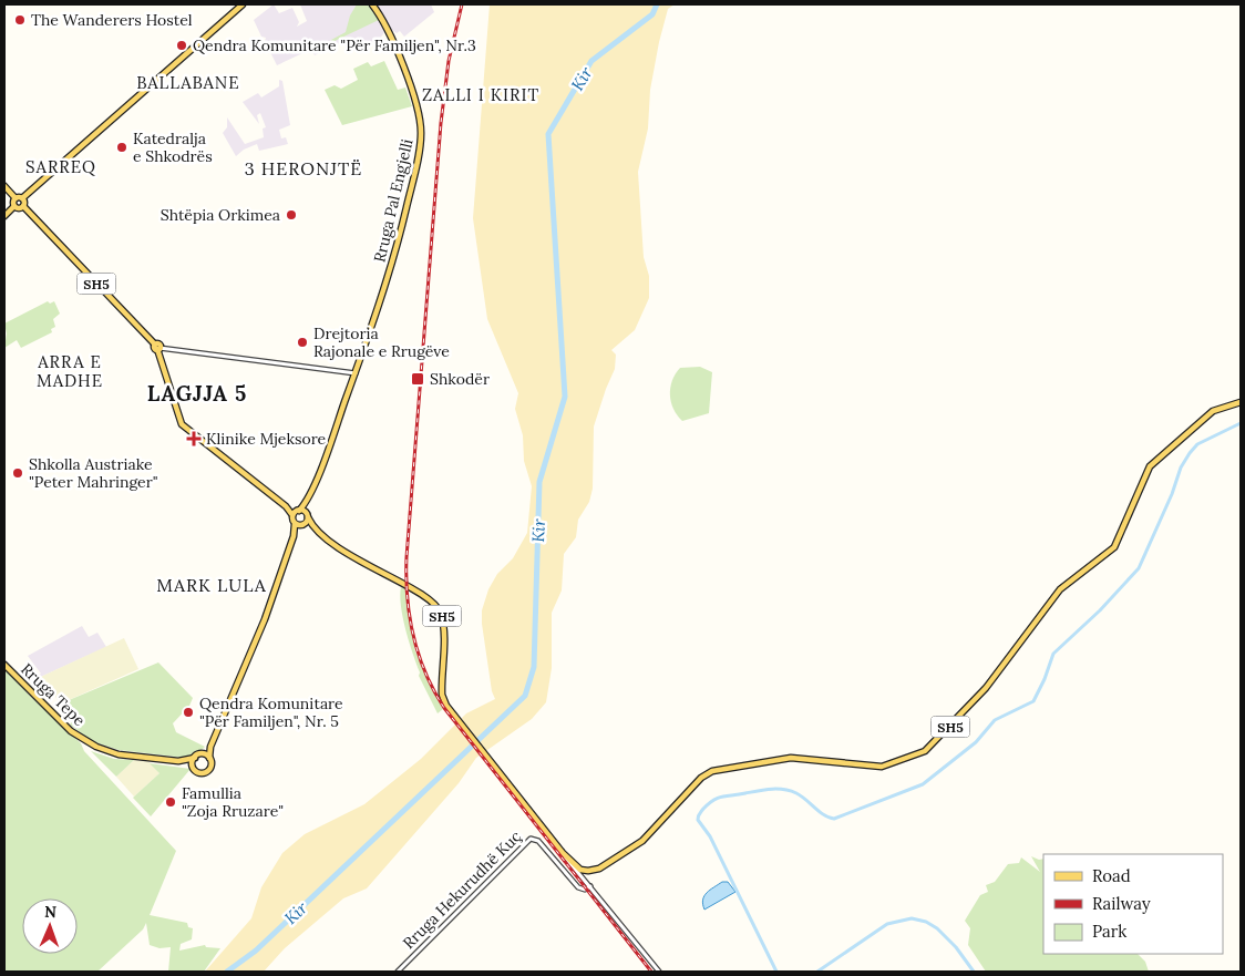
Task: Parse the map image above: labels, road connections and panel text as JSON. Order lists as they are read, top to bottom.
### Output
{
  "streets": {
    "main road": ["Rruga Pal Engjelli", "SH5", "Rruga Tepe"],
    "street": ["Rruga Hekurudhë Kuç"]
  },
  "districts": [
    "BALLABANE",
    "ZALLI I KIRIT",
    "SARREQ",
    "3 HERONJTË",
    "ARRA E MADHE",
    "LAGJJA 5",
    "MARK LULA"
  ],
  "water": ["Kir"],
  "places": {
    "other": [
      "The Wanderers Hostel",
      "Qendra Komunitare \"Për Familjen\", Nr.3",
      "Katedralja e Shkodrës",
      "Shtëpia Orkimea",
      "Drejtoria Rajonale e Rrugëve",
      "Shkolla Austriake \"Peter Mahringer\"",
      "Qendra Komunitare \"Për Familjen\", Nr. 5",
      "Famullia \"Zoja Rruzare\""
    ],
    "transit": ["Shkodër"],
    "health": ["Klinike Mjeksore"]
  },
  "legend": ["Road", "Railway", "Park"],
  "north": "top"
}
